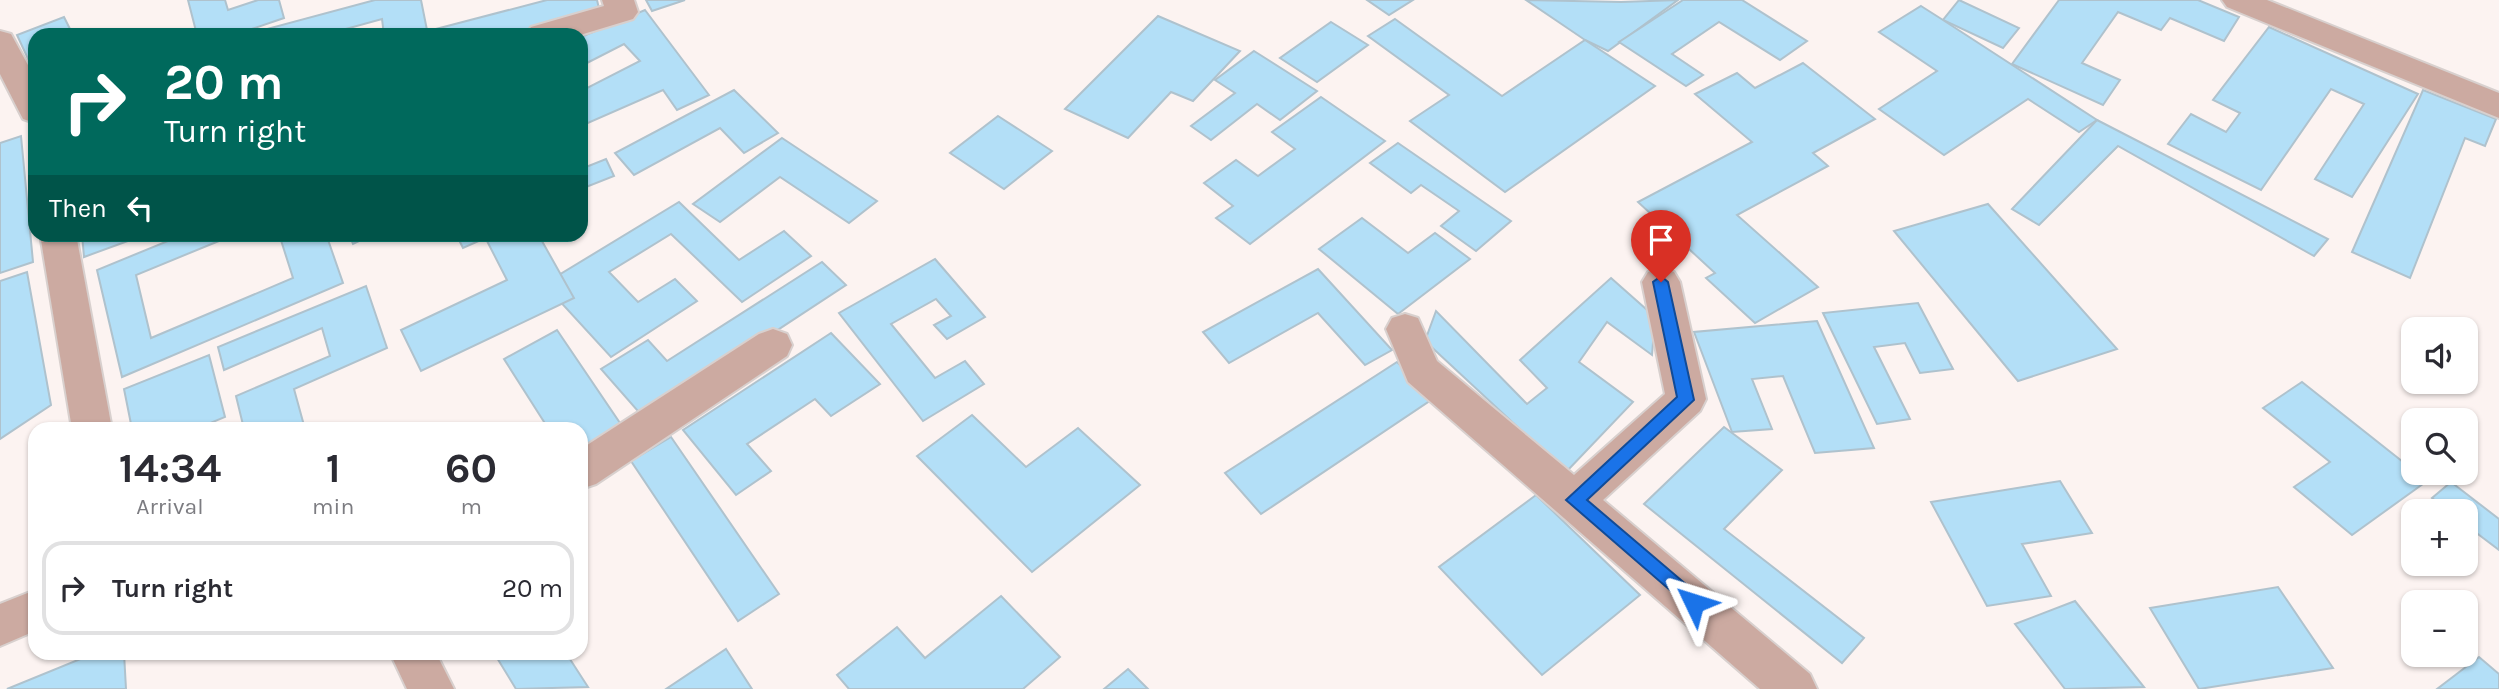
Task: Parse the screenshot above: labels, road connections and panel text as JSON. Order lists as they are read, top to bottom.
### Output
{
  "page": {
    "turn": ["20 m", "Turn right"],
    "then": "Then",
    "map_buttons": ["+", "−"],
    "eta": [
      "14:34",
      "Arrival",
      "1",
      "min",
      "60",
      "m"
    ],
    "list": [
      {
        "name": "Turn right",
        "value": "20 m"
      }
    ]
  }
}
